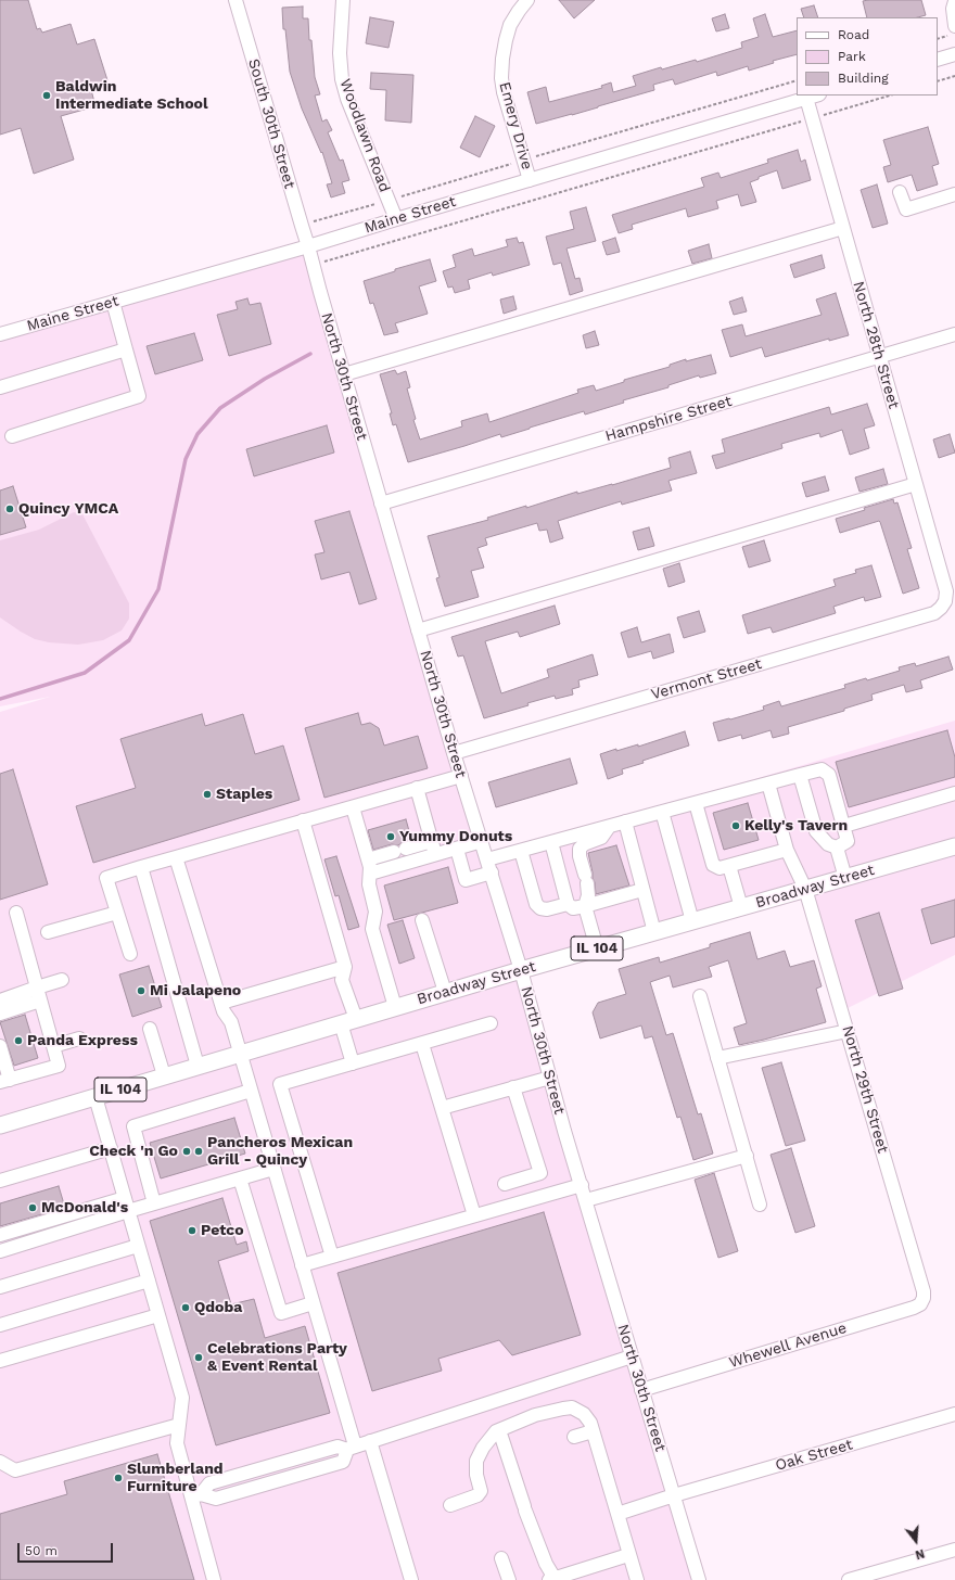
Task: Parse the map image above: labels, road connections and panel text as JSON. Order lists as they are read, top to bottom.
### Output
{
  "streets": {
    "main road": ["Broadway Street", "IL 104"],
    "street": [
      "South 30th Street",
      "Emery Drive",
      "Woodlawn Road",
      "Maine Street",
      "North 28th Street",
      "North 30th Street",
      "Hampshire Street",
      "Vermont Street",
      "North 29th Street",
      "Whewell Avenue",
      "Oak Street"
    ]
  },
  "crossings": [
    ["South 30th Street", "Maine Street"],
    ["South 30th Street", "North 30th Street"],
    ["Emery Drive", "Maine Street"],
    ["Woodlawn Road", "Maine Street"],
    ["Maine Street", "North 28th Street"],
    ["Maine Street", "North 30th Street"],
    ["North 28th Street", "Hampshire Street"],
    ["North 28th Street", "Vermont Street"],
    ["North 30th Street", "Hampshire Street"],
    ["North 30th Street", "Vermont Street"],
    ["North 30th Street", "Broadway Street"],
    ["North 30th Street", "Whewell Avenue"],
    ["North 30th Street", "Oak Street"],
    ["Broadway Street", "North 29th Street"],
    ["North 29th Street", "Whewell Avenue"]
  ],
  "places": [
    "Baldwin Intermediate School",
    "Quincy YMCA",
    "Staples",
    "Kelly's Tavern",
    "Yummy Donuts",
    "Mi Jalapeno",
    "Panda Express",
    "Check 'n Go",
    "Pancheros Mexican Grill - Quincy",
    "McDonald's",
    "Petco",
    "Qdoba",
    "Celebrations Party & Event Rental",
    "Slumberland Furniture"
  ],
  "legend": ["Road", "Park", "Building"],
  "scale_bar": "50 m",
  "north": "bottom"
}
